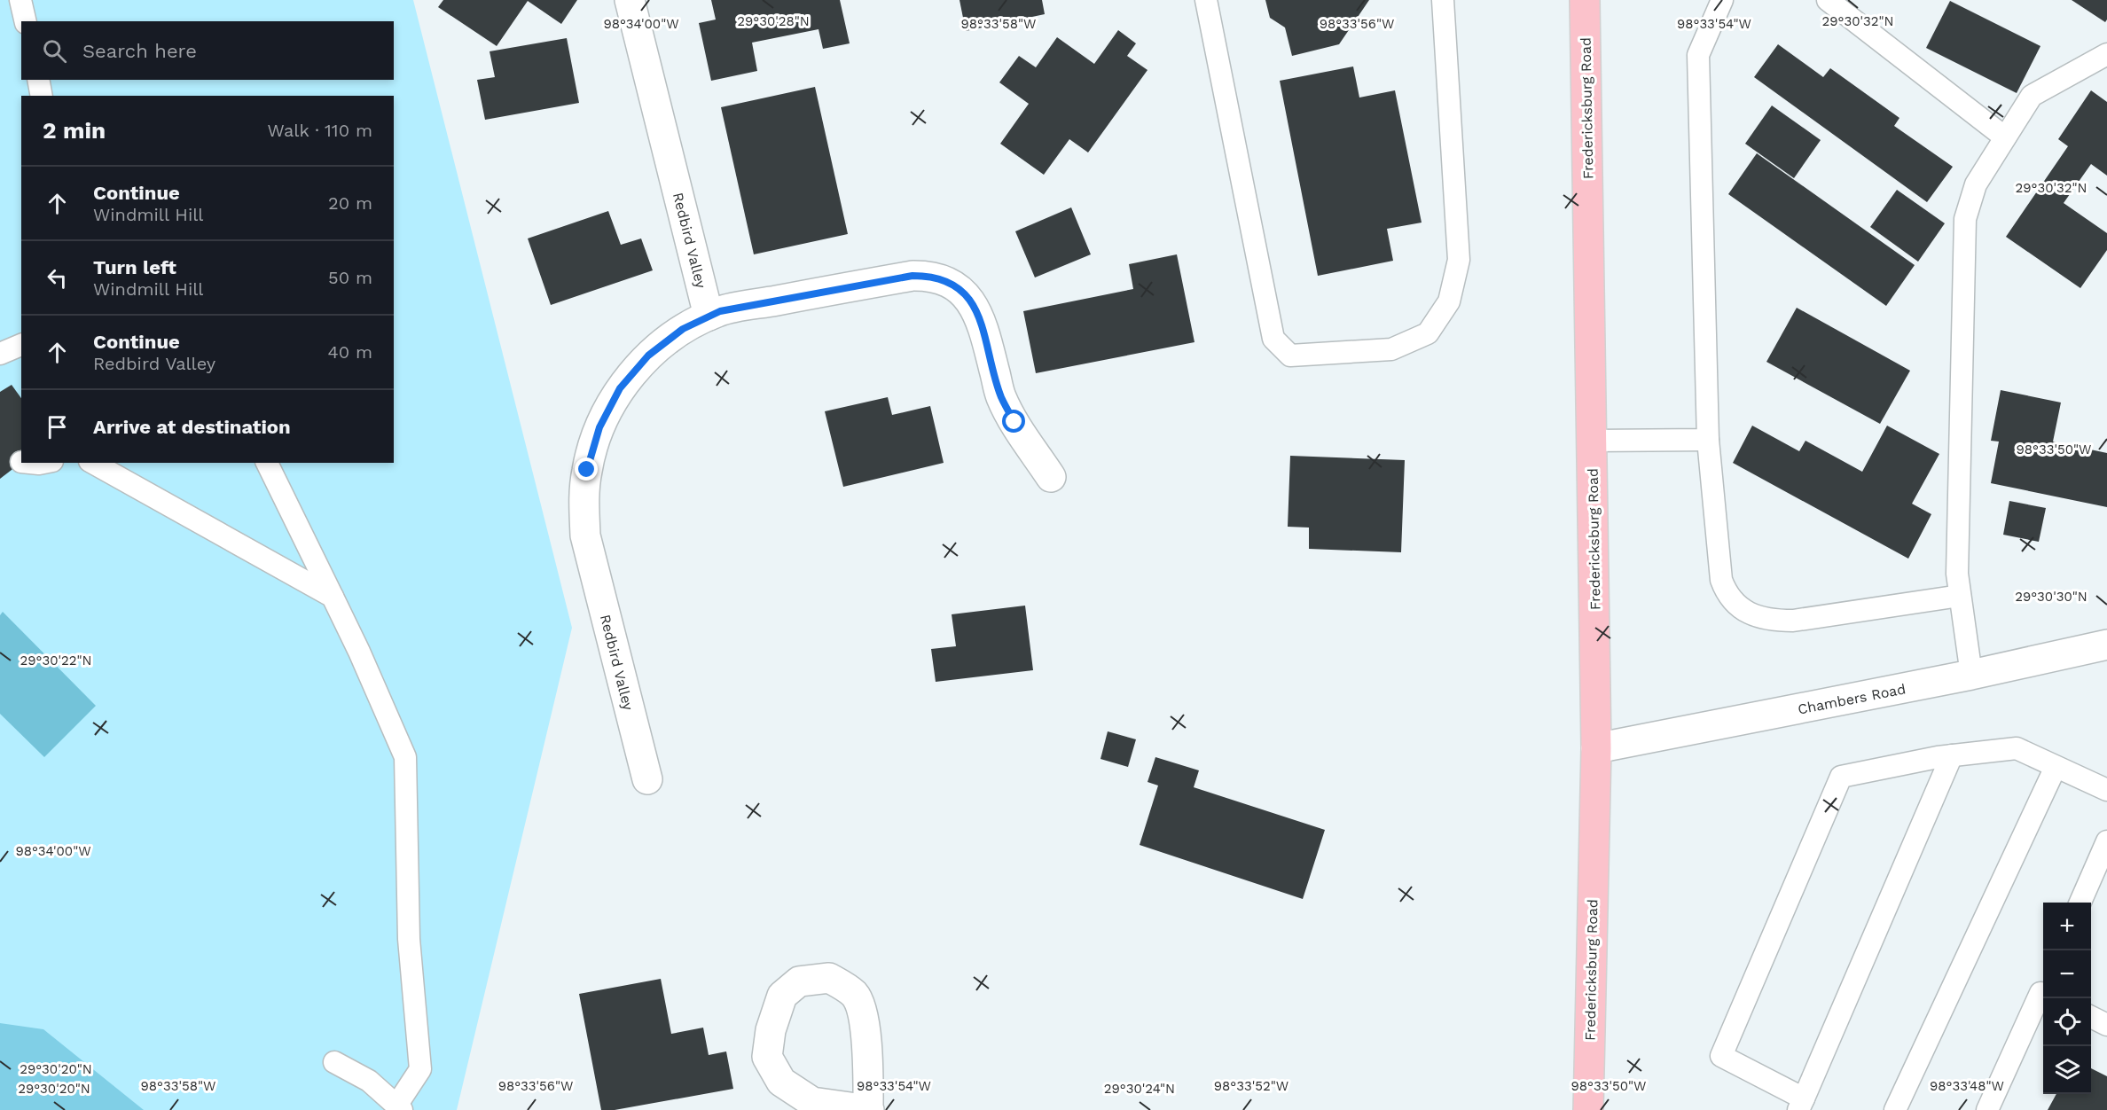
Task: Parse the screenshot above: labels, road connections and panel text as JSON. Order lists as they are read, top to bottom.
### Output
{
  "streets": {
    "main road": ["Fredericksburg Road"],
    "street": ["Redbird Valley", "Chambers Road"]
  },
  "crossings": [
    ["Fredericksburg Road", "Chambers Road"]
  ],
  "page": {
    "search": "Search here",
    "heading": ["2 min", "Walk · 110 m"],
    "list": [
      ["Continue", "Windmill Hill", "20 m"],
      ["Turn left", "Windmill Hill", "50 m"],
      ["Continue", "Redbird Valley", "40 m"],
      "Arrive at destination"
    ],
    "map_buttons": ["+", "−"]
  },
  "coordinates": [
    "29°30'28\"N",
    "29°30'32\"N",
    "98°34'00\"W",
    "98°33'58\"W",
    "98°33'56\"W",
    "98°33'54\"W",
    "98°33'50\"W",
    "29°30'30\"N",
    "29°30'22\"N",
    "29°30'20\"N",
    "98°33'52\"W",
    "98°33'48\"W",
    "29°30'24\"N"
  ]
}
